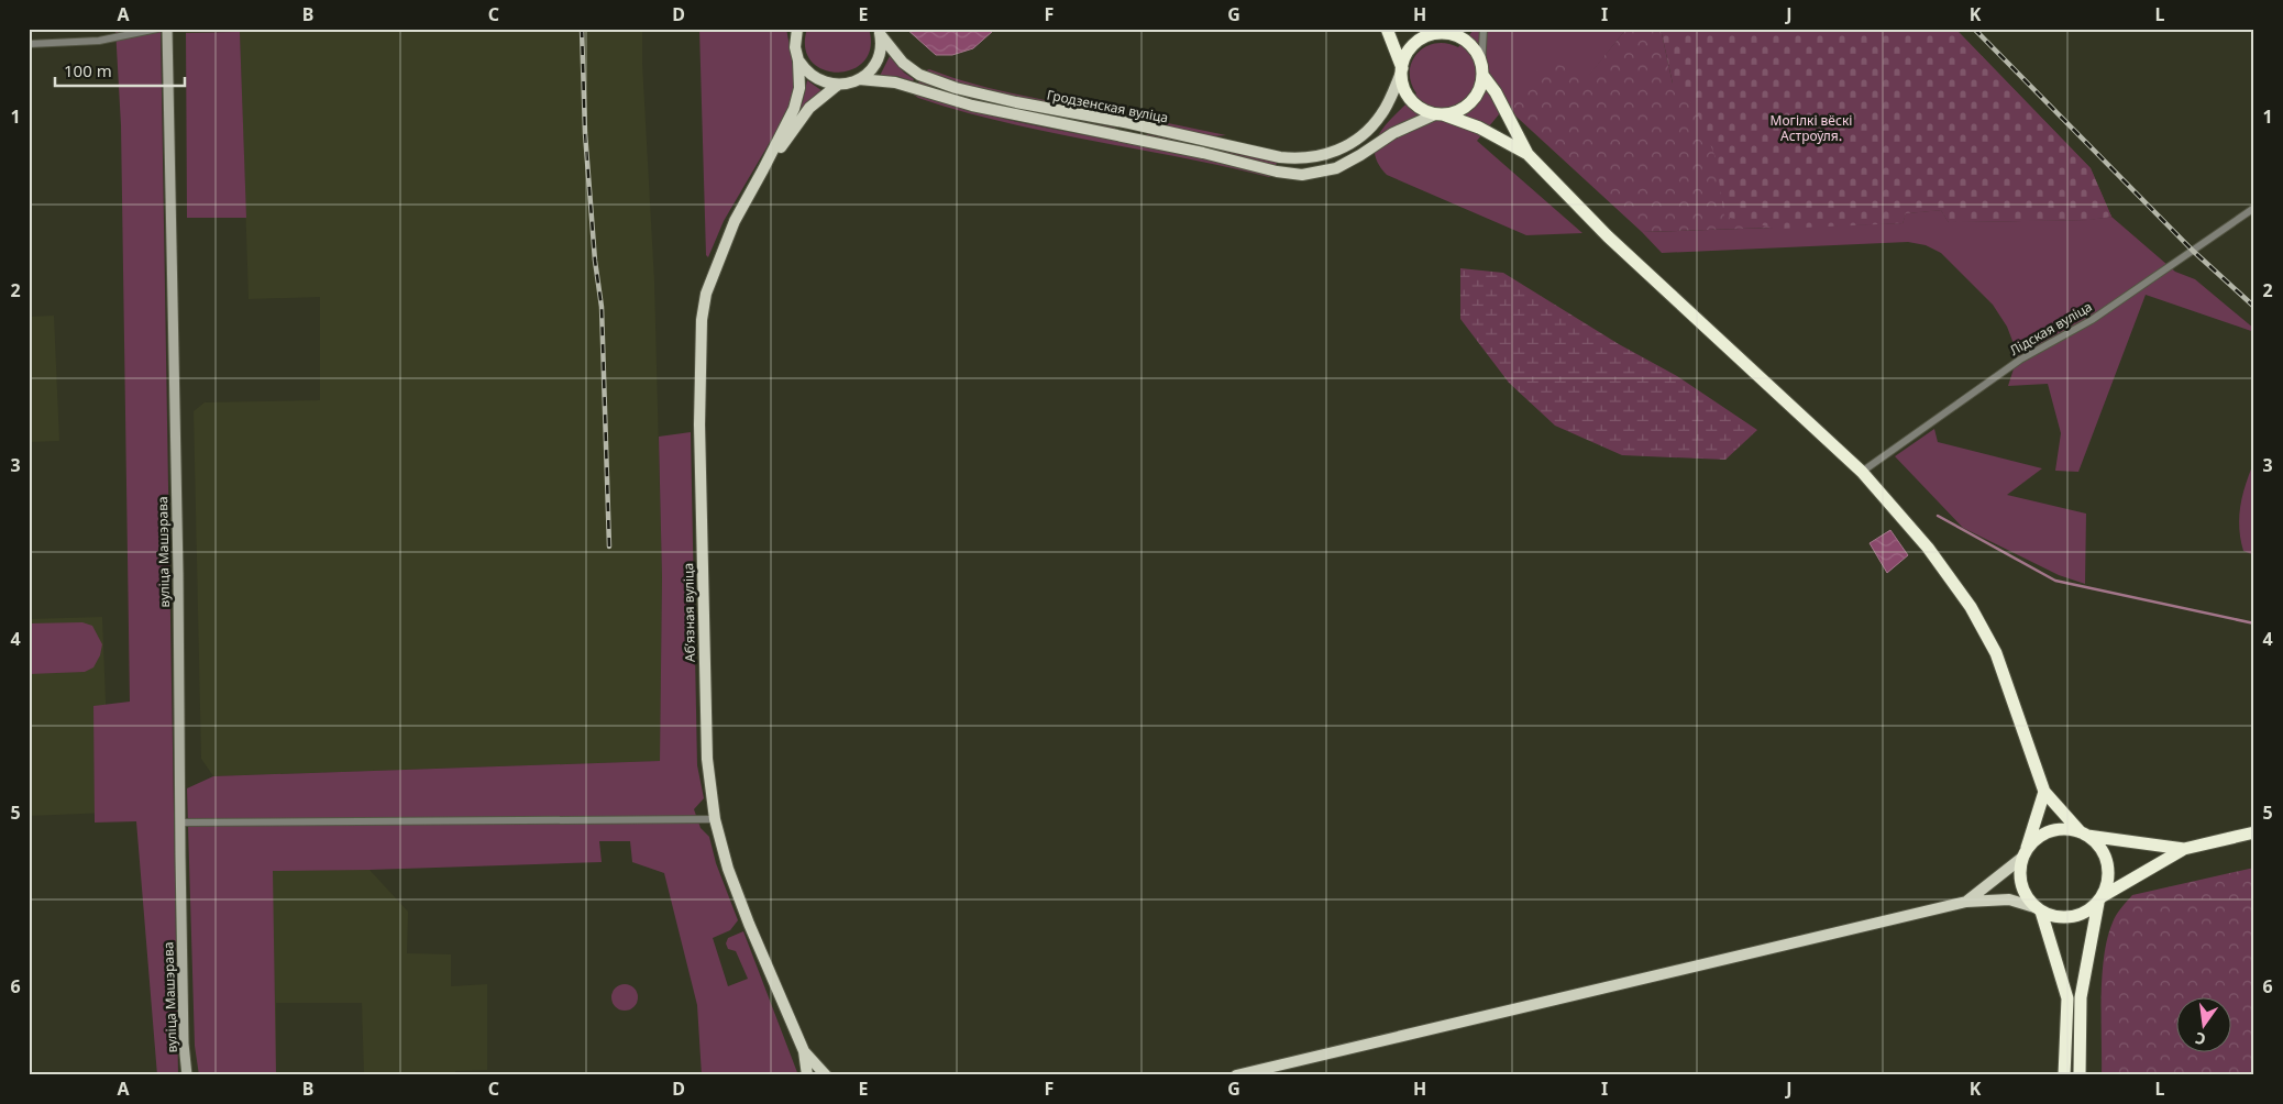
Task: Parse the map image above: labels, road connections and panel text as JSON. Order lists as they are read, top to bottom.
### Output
{
  "streets": {
    "main road": ["Гродзенская вуліца", "Абʼязная вуліца"],
    "street": ["Лідская вуліца", "вуліца Машэрава"]
  },
  "crossings": [
    ["Гродзенская вуліца", "Абʼязная вуліца"]
  ],
  "parks": ["Могілкі вёскі Астроўля."],
  "scale_bar": "100 m",
  "north": "bottom",
  "grid": {
    "columns": [
      "A",
      "B",
      "C",
      "D",
      "E",
      "F",
      "G",
      "H",
      "I",
      "J",
      "K",
      "L"
    ],
    "rows": [
      "1",
      "2",
      "3",
      "4",
      "5",
      "6"
    ]
  }
}
